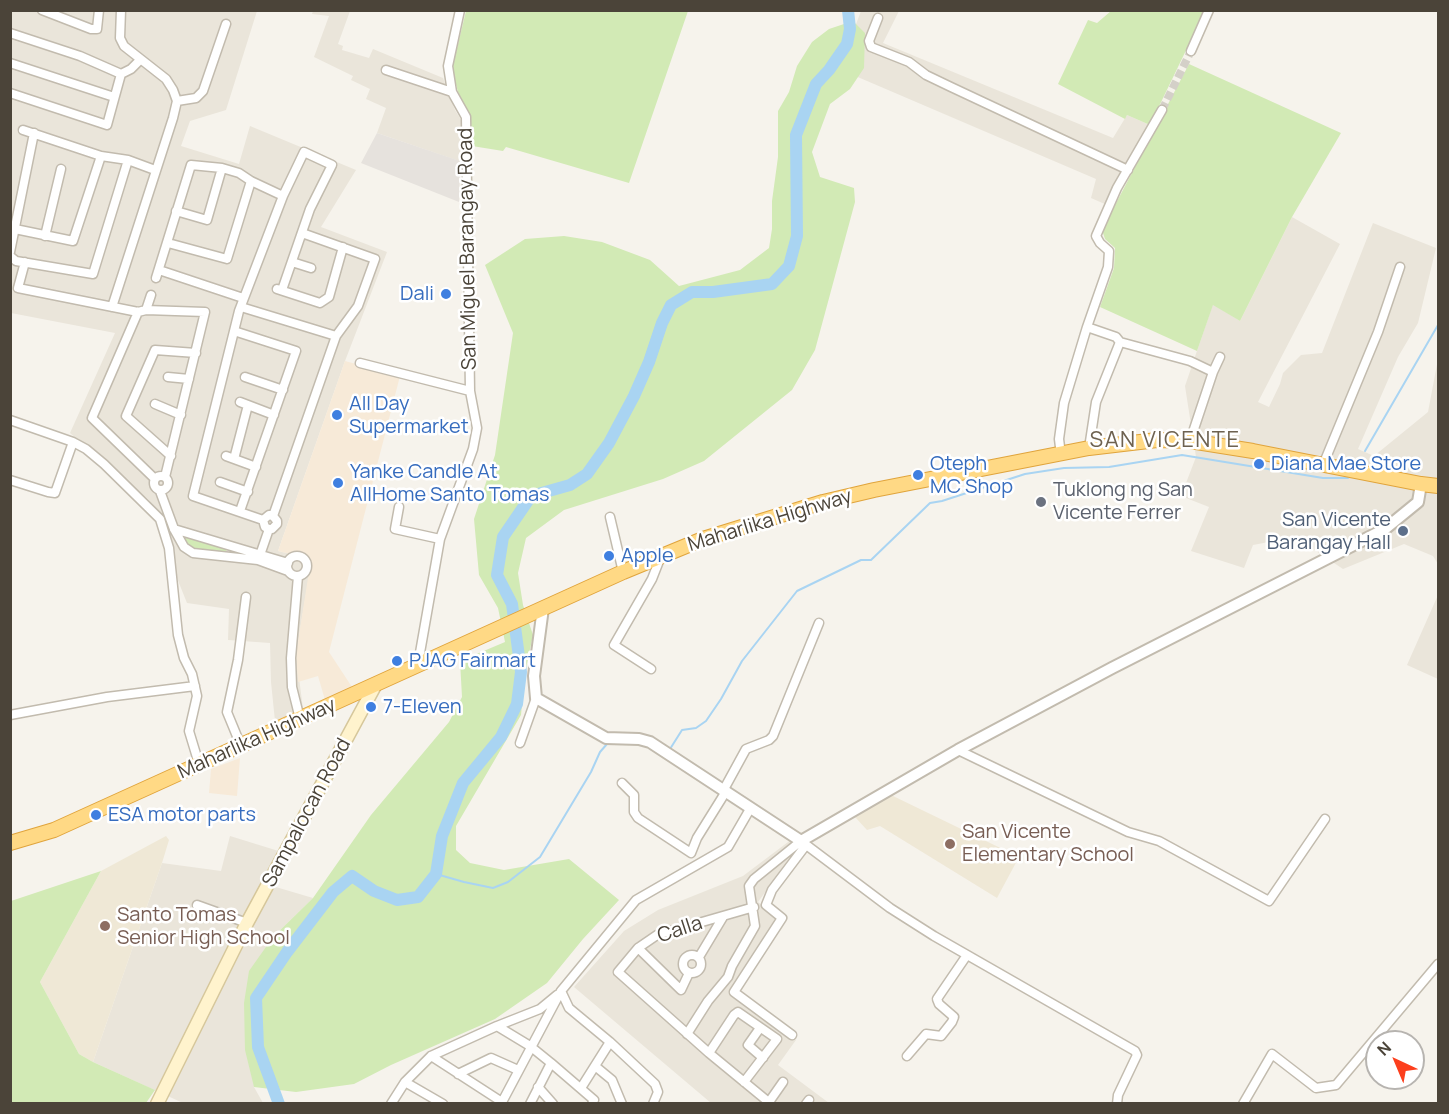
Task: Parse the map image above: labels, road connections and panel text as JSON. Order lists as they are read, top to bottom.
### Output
{
  "streets": {
    "highway": ["Maharlika Highway"],
    "main road": ["Sampalocan Road"],
    "street": ["San Miguel Barangay Road", "Calla"]
  },
  "crossings": [
    ["San Miguel Barangay Road", "Maharlika Highway"],
    ["Maharlika Highway", "Sampalocan Road"]
  ],
  "districts": ["SAN VICENTE"],
  "places": [
    "Dali",
    "All Day Supermarket",
    "Diana Mae Store",
    "Oteph MC Shop",
    "Yanke Candle At AllHome Santo Tomas",
    "Tuklong ng San Vicente Ferrer",
    "San Vicente Barangay Hall",
    "Apple",
    "PJAG Fairmart",
    "7-Eleven",
    "ESA motor parts",
    "San Vicente Elementary School",
    "Santo Tomas Senior High School"
  ],
  "north": "top left"
}
